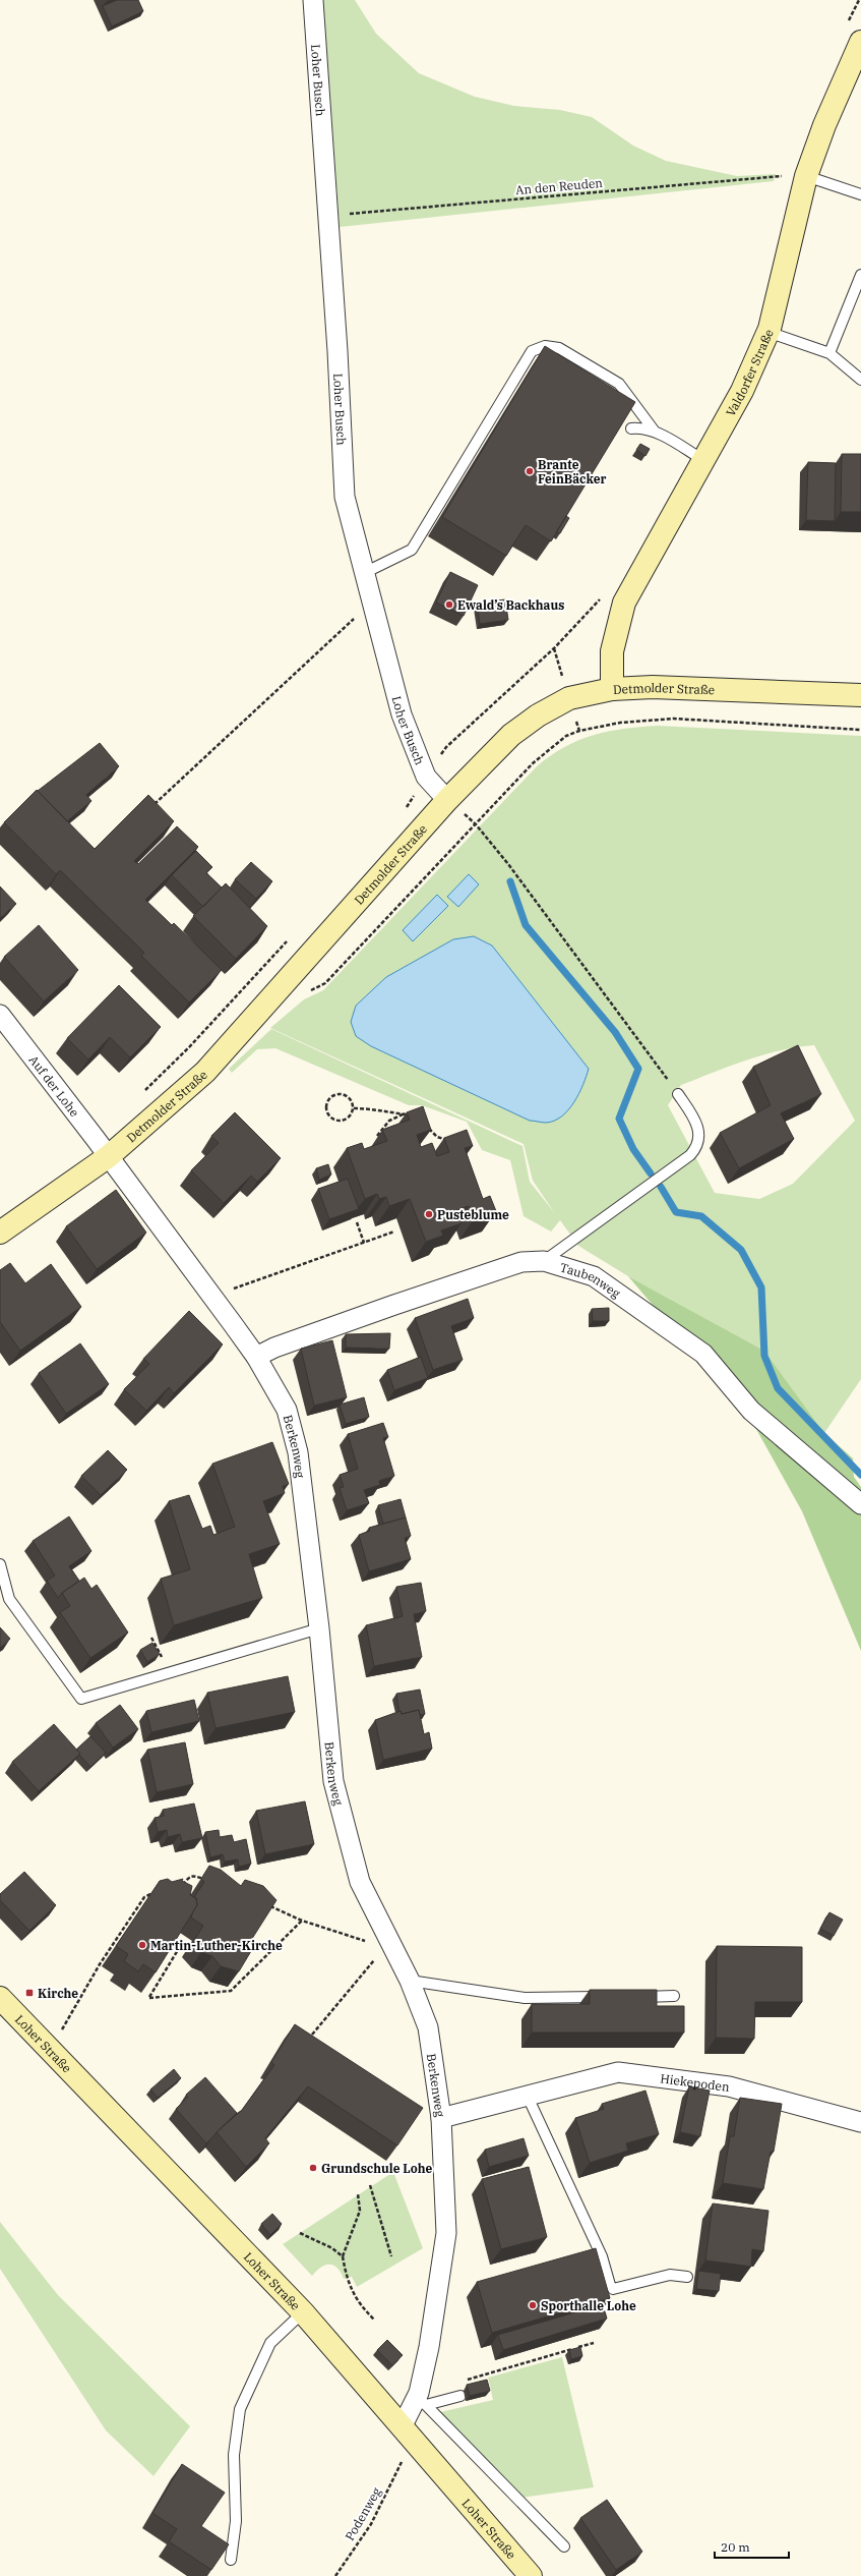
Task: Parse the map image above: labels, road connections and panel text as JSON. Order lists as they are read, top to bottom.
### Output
{
  "streets": {
    "street": [
      "Loher Busch",
      "Valdorfer Straße",
      "Detmolder Straße",
      "Auf der Lohe",
      "Taubenweg",
      "Berkenweg",
      "Loher Straße",
      "Hiekepoden"
    ],
    "path": ["An den Reuden", "Podenweg"]
  },
  "crossings": [
    ["Loher Busch", "An den Reuden"],
    ["Loher Busch", "Detmolder Straße"],
    ["Valdorfer Straße", "Detmolder Straße"],
    ["Detmolder Straße", "Auf der Lohe"],
    ["Detmolder Straße", "Berkenweg"],
    ["Auf der Lohe", "Berkenweg"],
    ["Taubenweg", "Berkenweg"],
    ["Berkenweg", "Loher Straße"],
    ["Berkenweg", "Hiekepoden"]
  ],
  "places": {
    "other": [
      "Brante FeinBäcker",
      "Ewald’s Backhaus",
      "Pusteblume",
      "Martin-Luther-Kirche",
      "Grundschule Lohe",
      "Sporthalle Lohe"
    ],
    "transit": ["Kirche"]
  },
  "scale_bar": "20 m"
}
